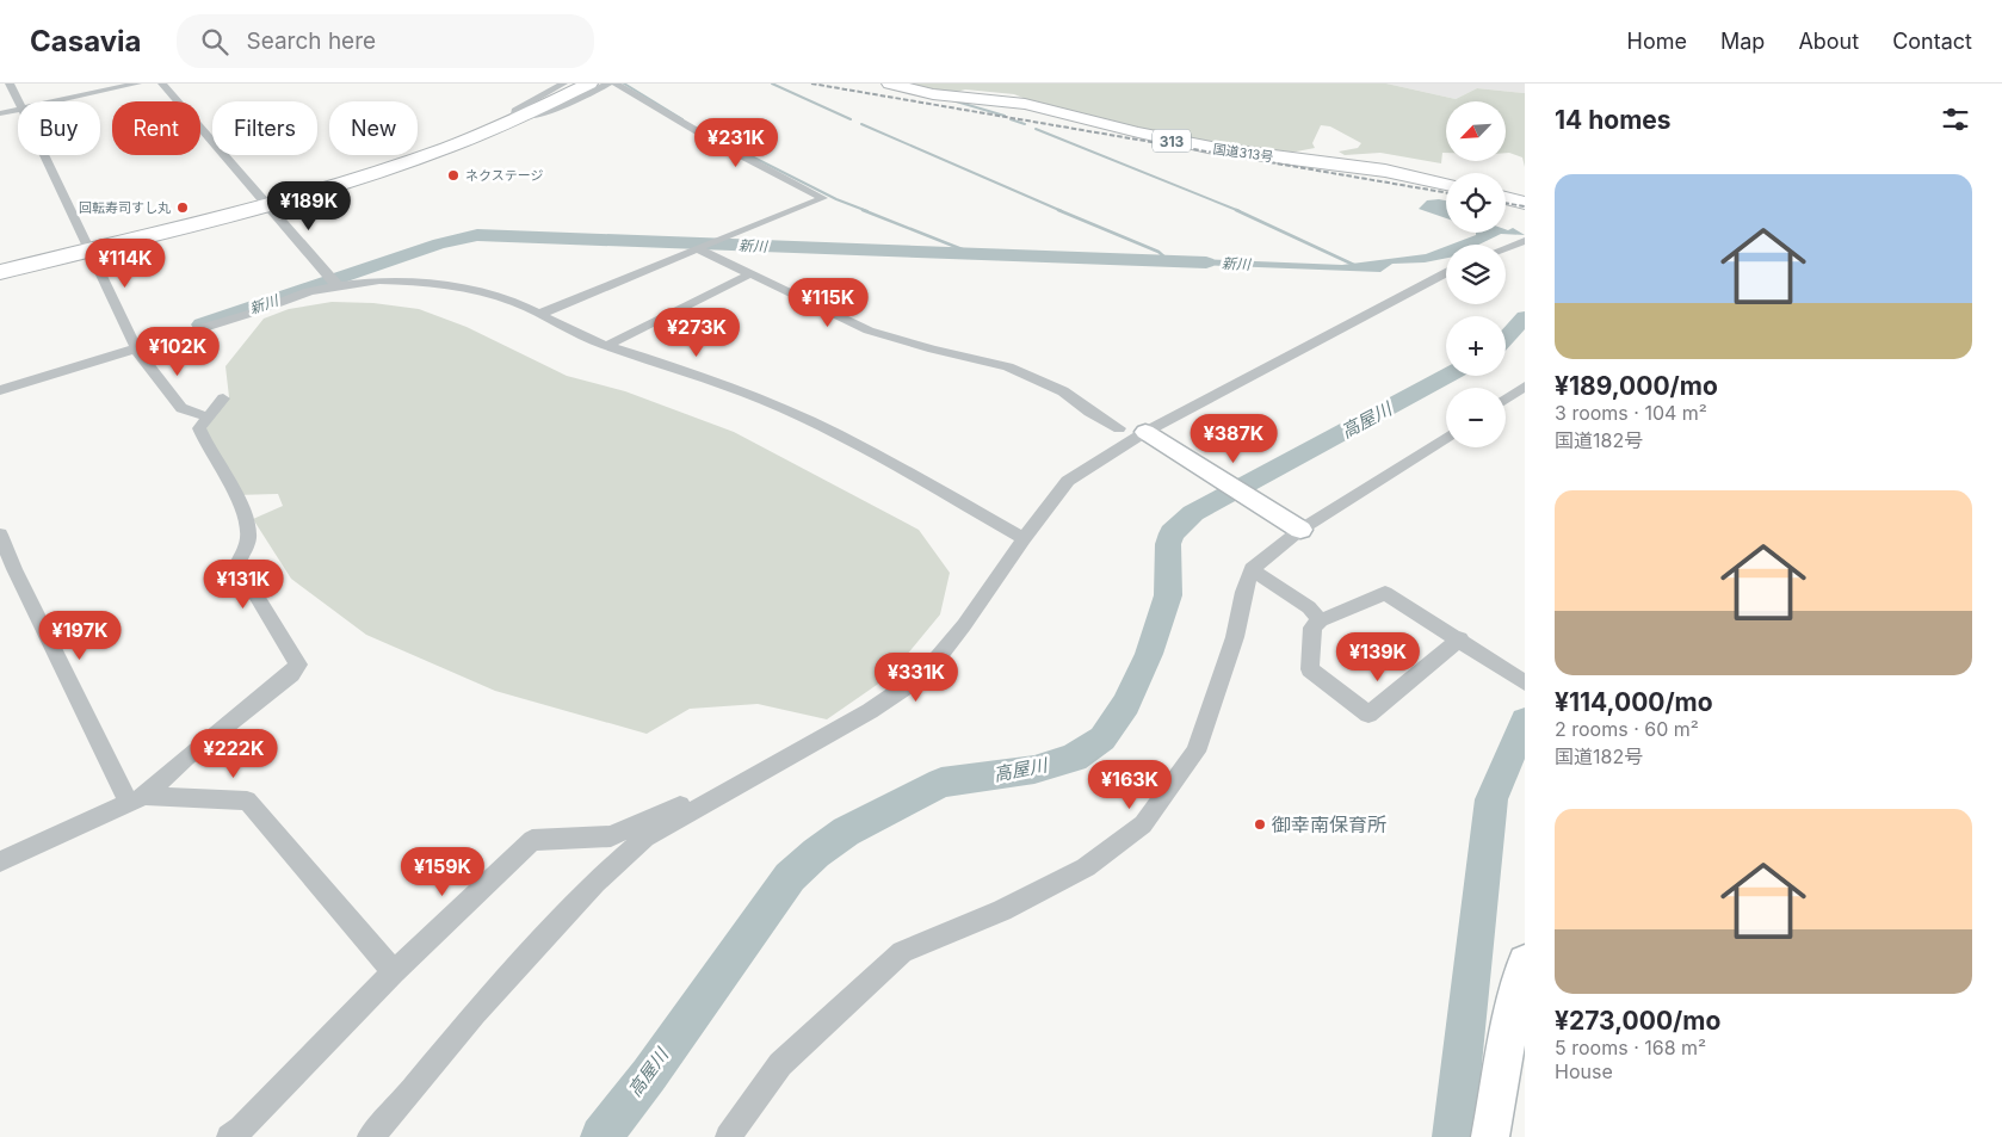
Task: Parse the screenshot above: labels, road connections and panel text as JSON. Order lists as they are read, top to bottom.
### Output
{
  "streets": {
    "highway": ["313", "国道313号"]
  },
  "water": ["新川", "高屋川"],
  "places": ["ネクステージ", "回転寿司すし丸", "御幸南保育所"],
  "north": "bottom left",
  "page": {
    "header": "Casavia",
    "search": "Search here",
    "nav": [
      "Home",
      "Map",
      "About",
      "Contact"
    ],
    "heading": "14 homes",
    "map_buttons": ["+", "−"],
    "chip": [
      "Buy",
      "Rent",
      "Filters",
      "New"
    ],
    "price": [
      "¥231K",
      "¥189K",
      "¥114K",
      "¥115K",
      "¥273K",
      "¥102K",
      "¥387K",
      "¥131K",
      "¥197K",
      "¥139K",
      "¥331K",
      "¥222K",
      "¥163K",
      "¥159K"
    ],
    "list": [
      {
        "name": "¥189,000/mo",
        "note": "3 rooms · 104 m² · 国道182号"
      },
      {
        "name": "¥114,000/mo",
        "note": "2 rooms · 60 m² · 国道182号"
      },
      {
        "name": "¥273,000/mo",
        "note": "5 rooms · 168 m² · House"
      }
    ]
  }
}
